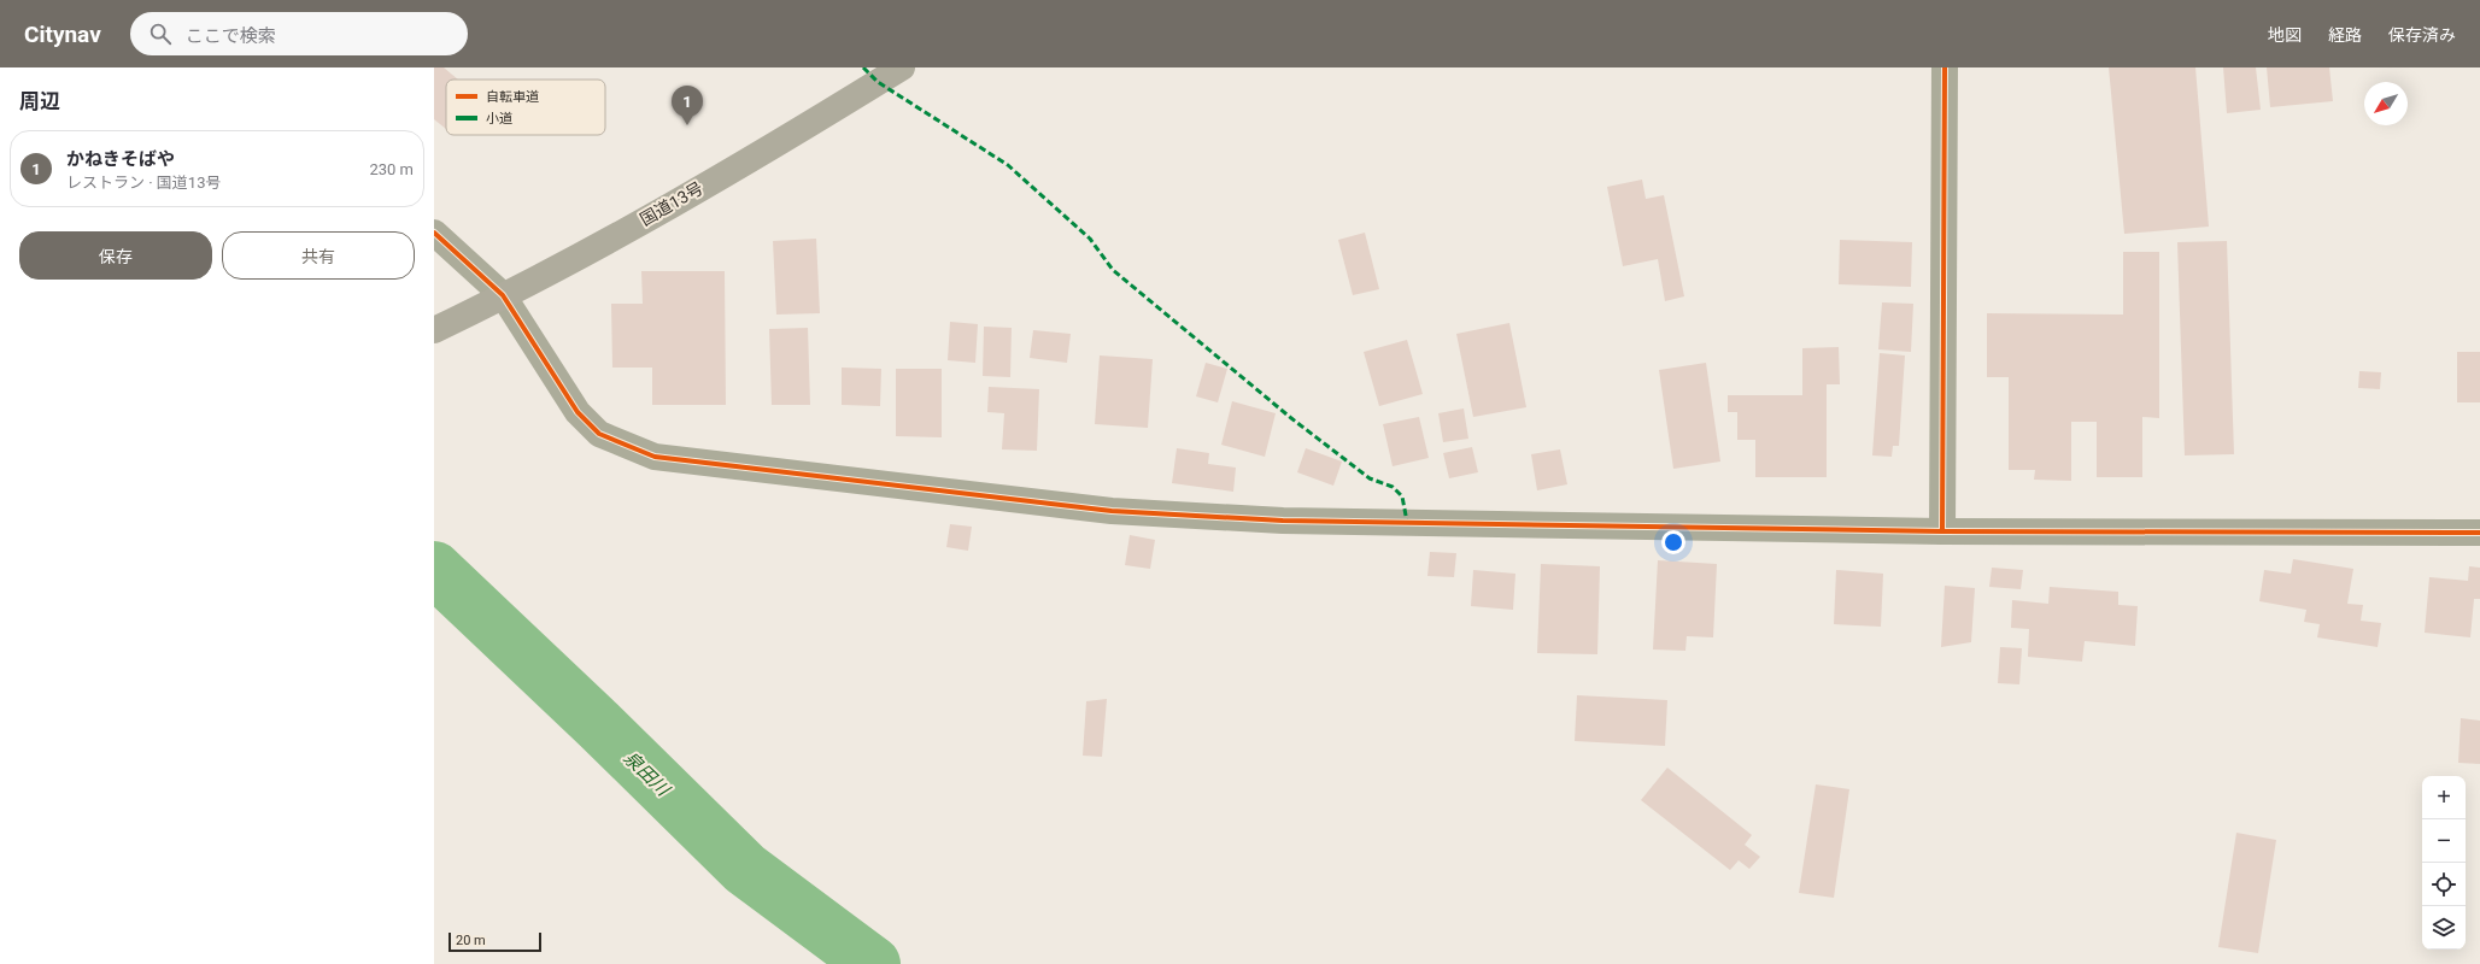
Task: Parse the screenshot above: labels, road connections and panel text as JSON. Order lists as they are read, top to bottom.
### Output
{
  "streets": {
    "highway": ["国道13号"]
  },
  "water": ["泉田川"],
  "legend": ["自転車道", "小道"],
  "scale_bar": "20 m",
  "north": "bottom left",
  "page": {
    "header": "Citynav",
    "search": "ここで検索",
    "nav": ["地図", "経路", "保存済み"],
    "heading": "周辺",
    "pins": "1",
    "list": [
      {
        "mark": "1",
        "name": "かねきそばや",
        "note": "レストラン · 国道13号",
        "value": "230 m"
      }
    ],
    "buttons": ["保存", "共有"],
    "map_buttons": ["+", "−"],
    "scale": "20 m"
  }
}
